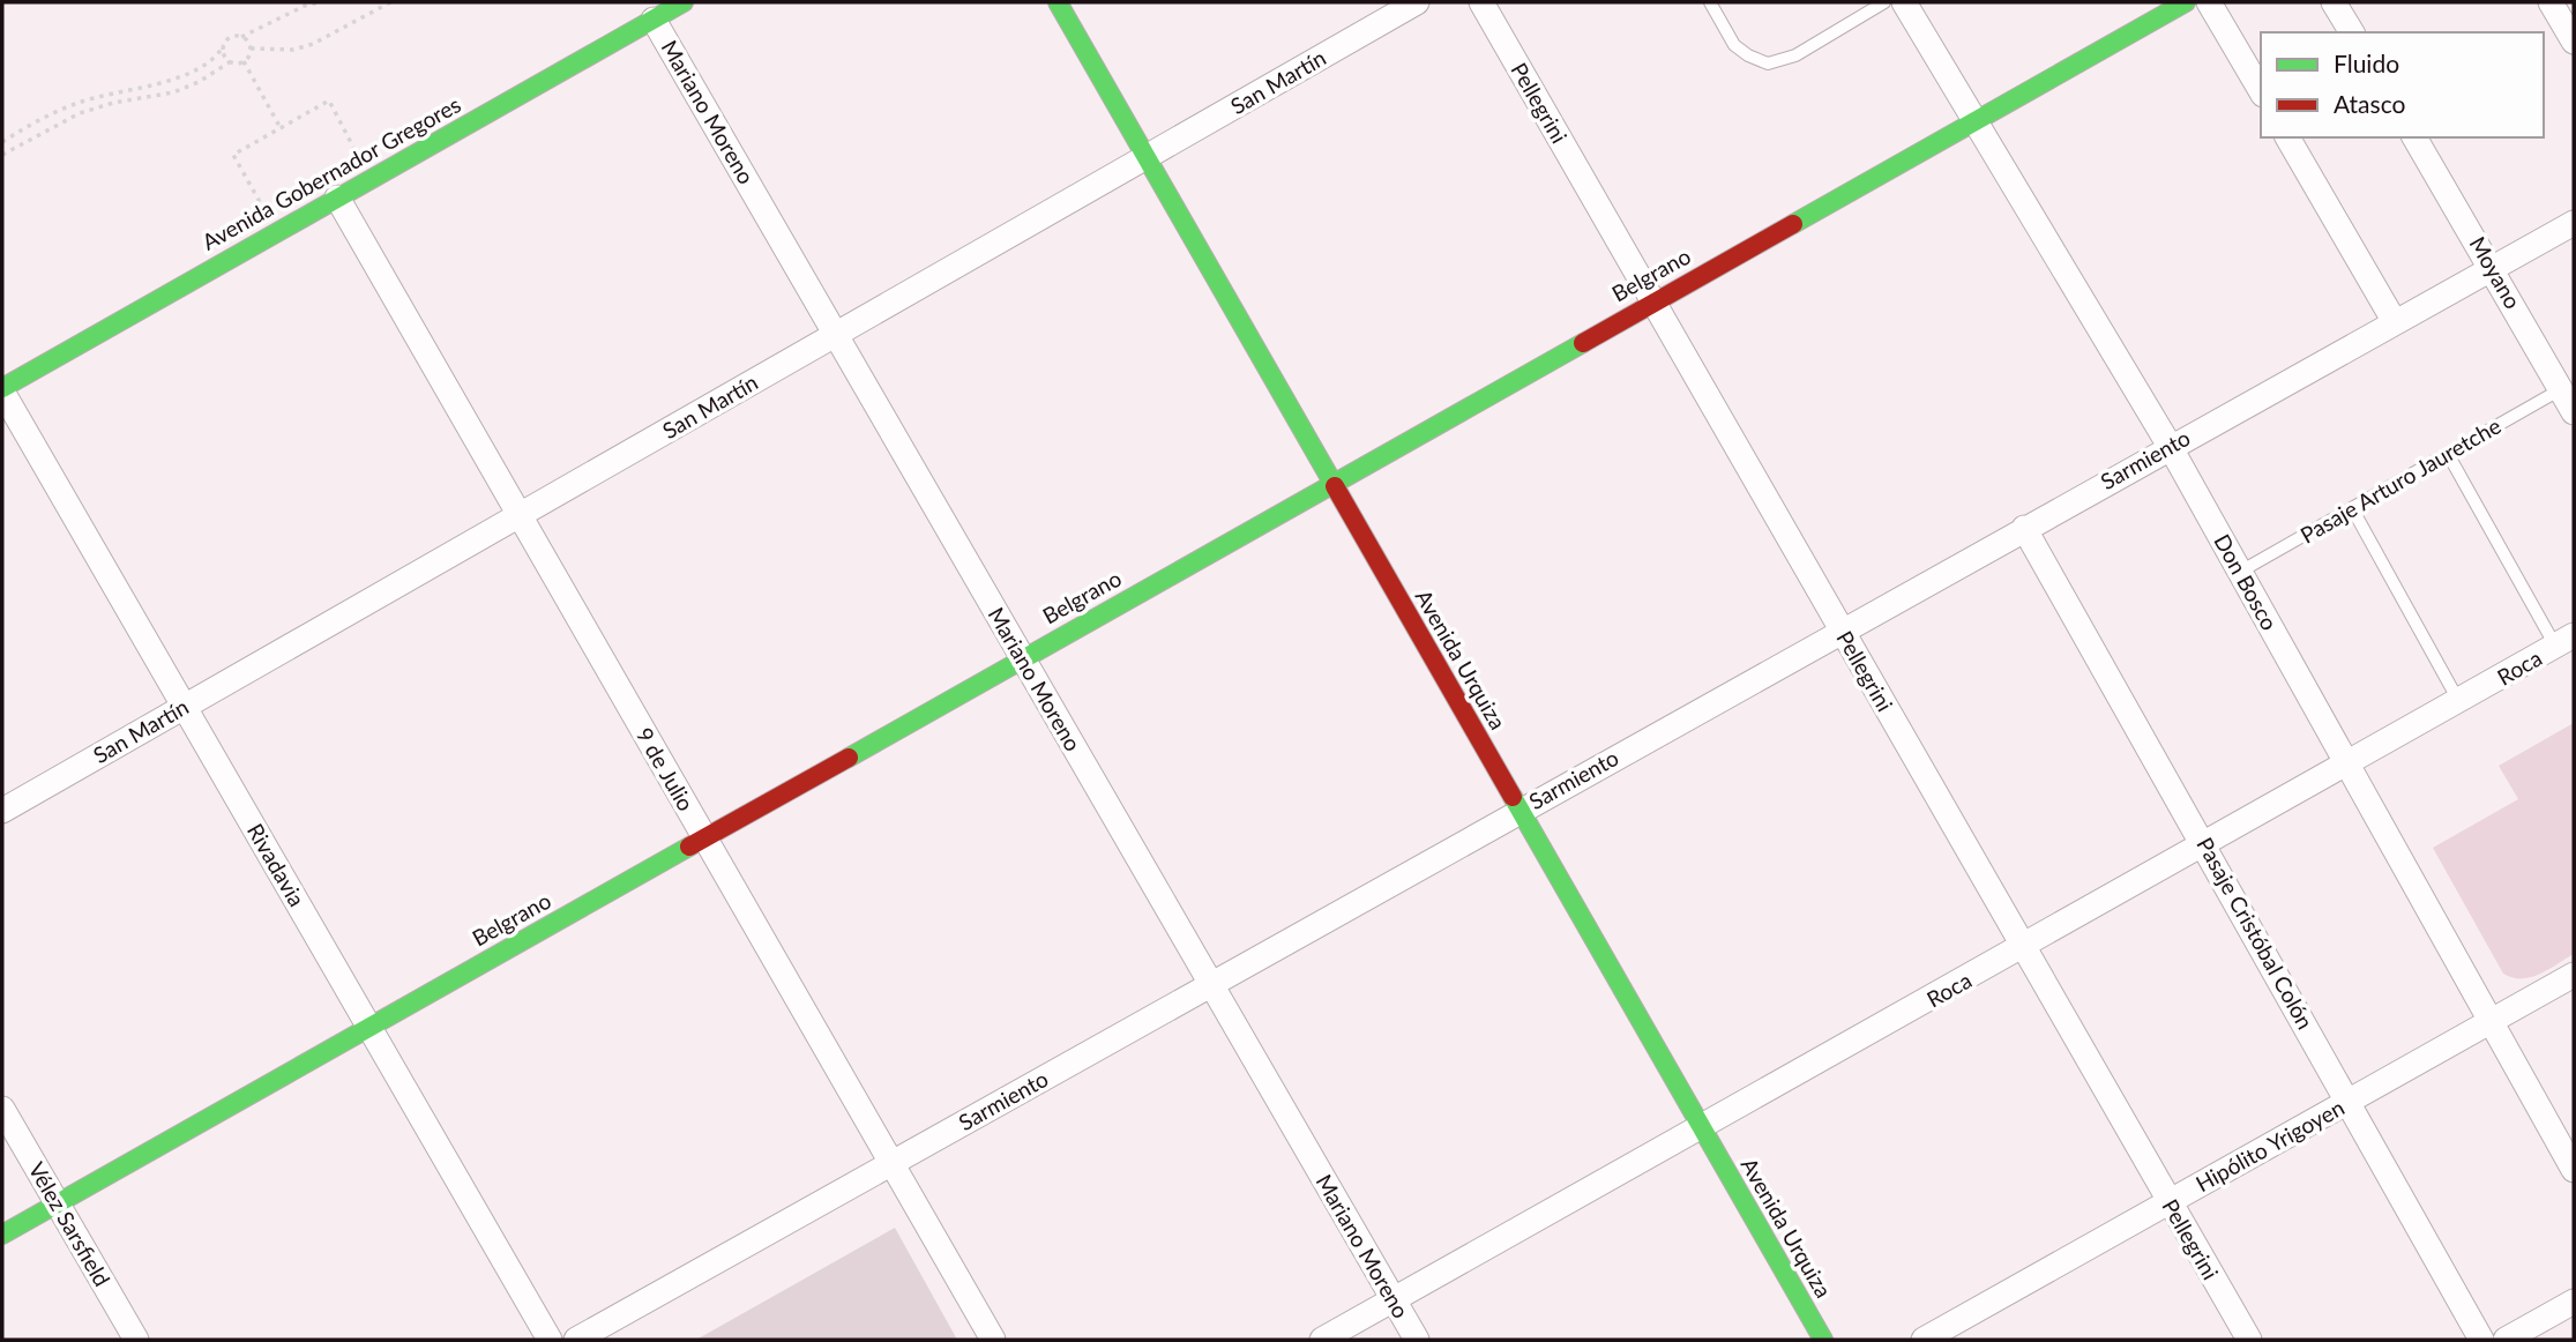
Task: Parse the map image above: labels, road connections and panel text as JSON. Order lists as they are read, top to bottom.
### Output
{
  "streets": {
    "street": [
      "San Martín",
      "Pellegrini",
      "Mariano Moreno",
      "Avenida Gobernador Gregores",
      "Moyano",
      "Belgrano",
      "Sarmiento",
      "Don Bosco",
      "Avenida Urquiza",
      "Roca",
      "9 de Julio",
      "Rivadavia",
      "Pasaje Cristóbal Colón",
      "Hipólito Yrigoyen",
      "Vélez Sarsfield"
    ],
    "lane": ["Pasaje Arturo Jauretche"]
  },
  "crossings": [
    ["San Martín", "Mariano Moreno"],
    ["San Martín", "Avenida Urquiza"],
    ["San Martín", "9 de Julio"],
    ["San Martín", "Rivadavia"],
    ["Pellegrini", "Belgrano"],
    ["Pellegrini", "Sarmiento"],
    ["Pellegrini", "Roca"],
    ["Pellegrini", "Hipólito Yrigoyen"],
    ["Mariano Moreno", "Avenida Gobernador Gregores"],
    ["Mariano Moreno", "Belgrano"],
    ["Mariano Moreno", "Sarmiento"],
    ["Mariano Moreno", "Roca"],
    ["Avenida Gobernador Gregores", "9 de Julio"],
    ["Avenida Gobernador Gregores", "Rivadavia"],
    ["Moyano", "Sarmiento"],
    ["Moyano", "Pasaje Arturo Jauretche"],
    ["Belgrano", "Don Bosco"],
    ["Belgrano", "Avenida Urquiza"],
    ["Belgrano", "9 de Julio"],
    ["Belgrano", "Rivadavia"],
    ["Belgrano", "Vélez Sarsfield"],
    ["Sarmiento", "Don Bosco"],
    ["Sarmiento", "Avenida Urquiza"],
    ["Sarmiento", "9 de Julio"],
    ["Sarmiento", "Pasaje Cristóbal Colón"],
    ["Pasaje Arturo Jauretche", "Don Bosco"],
    ["Don Bosco", "Roca"],
    ["Don Bosco", "Hipólito Yrigoyen"],
    ["Avenida Urquiza", "Roca"],
    ["Roca", "Pasaje Cristóbal Colón"],
    ["Pasaje Cristóbal Colón", "Hipólito Yrigoyen"]
  ],
  "legend": ["Fluido", "Atasco"]
}
